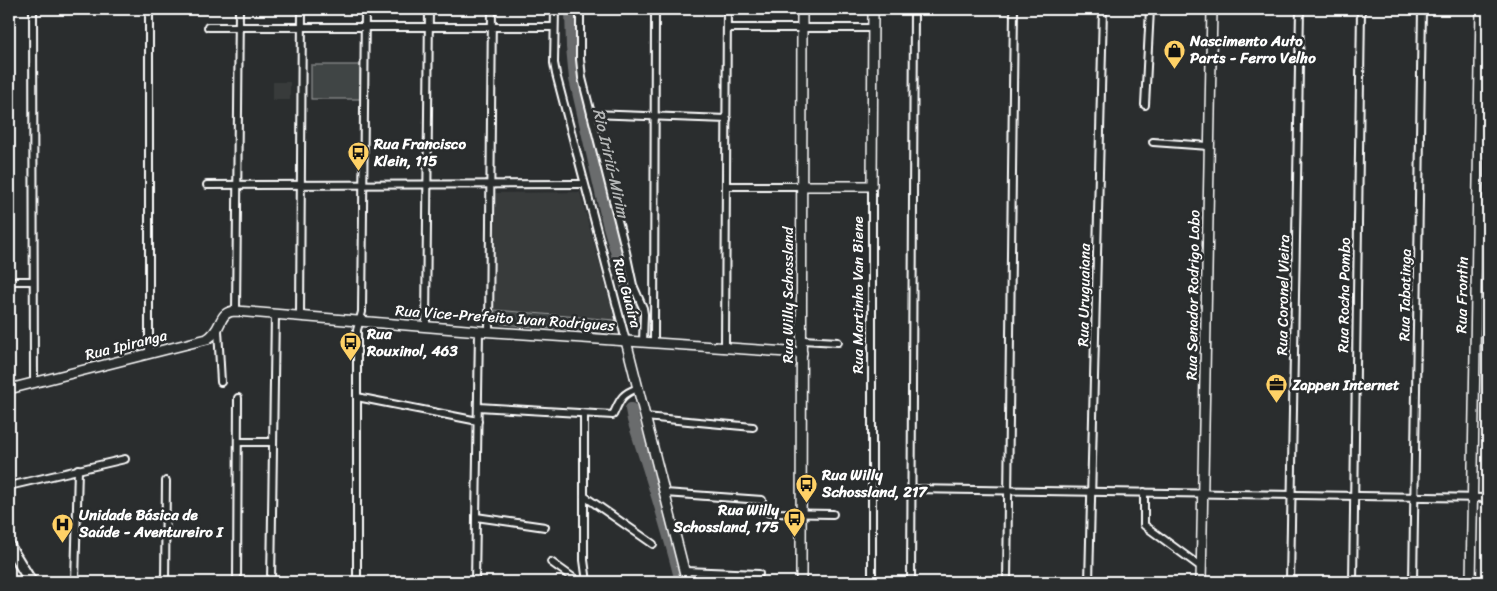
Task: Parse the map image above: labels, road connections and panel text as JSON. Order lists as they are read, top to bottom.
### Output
{
  "streets": {
    "street": [
      "Rua Guaíra",
      "Rua Willy Schossland",
      "Rua Martinho Van Biene",
      "Rua Uruguaiana",
      "Rua Senador Rodrigo Lobo",
      "Rua Coronel Vieira",
      "Rua Rocha Pombo",
      "Rua Tabatinga",
      "Rua Frontin",
      "Rua Vice-Prefeito Ivan Rodrigues",
      "Rua Ipiranga"
    ]
  },
  "crossings": [
    ["Rua Guaíra", "Rua Vice-Prefeito Ivan Rodrigues"],
    ["Rua Willy Schossland", "Rua Vice-Prefeito Ivan Rodrigues"],
    ["Rua Vice-Prefeito Ivan Rodrigues", "Rua Ipiranga"]
  ],
  "water": ["Rio Iririú-Mirim"],
  "places": {
    "shop": ["Nascimento Auto Parts - Ferro Velho"],
    "bus stop": [
      "Rua Francisco Klein, 115",
      "Rua Rouxinol, 463",
      "Rua Willy Schossland, 217",
      "Rua Willy Schossland, 175"
    ],
    "office": ["Zappen Internet"],
    "hospital": ["Unidade Básica de Saúde - Aventureiro I"]
  }
}
